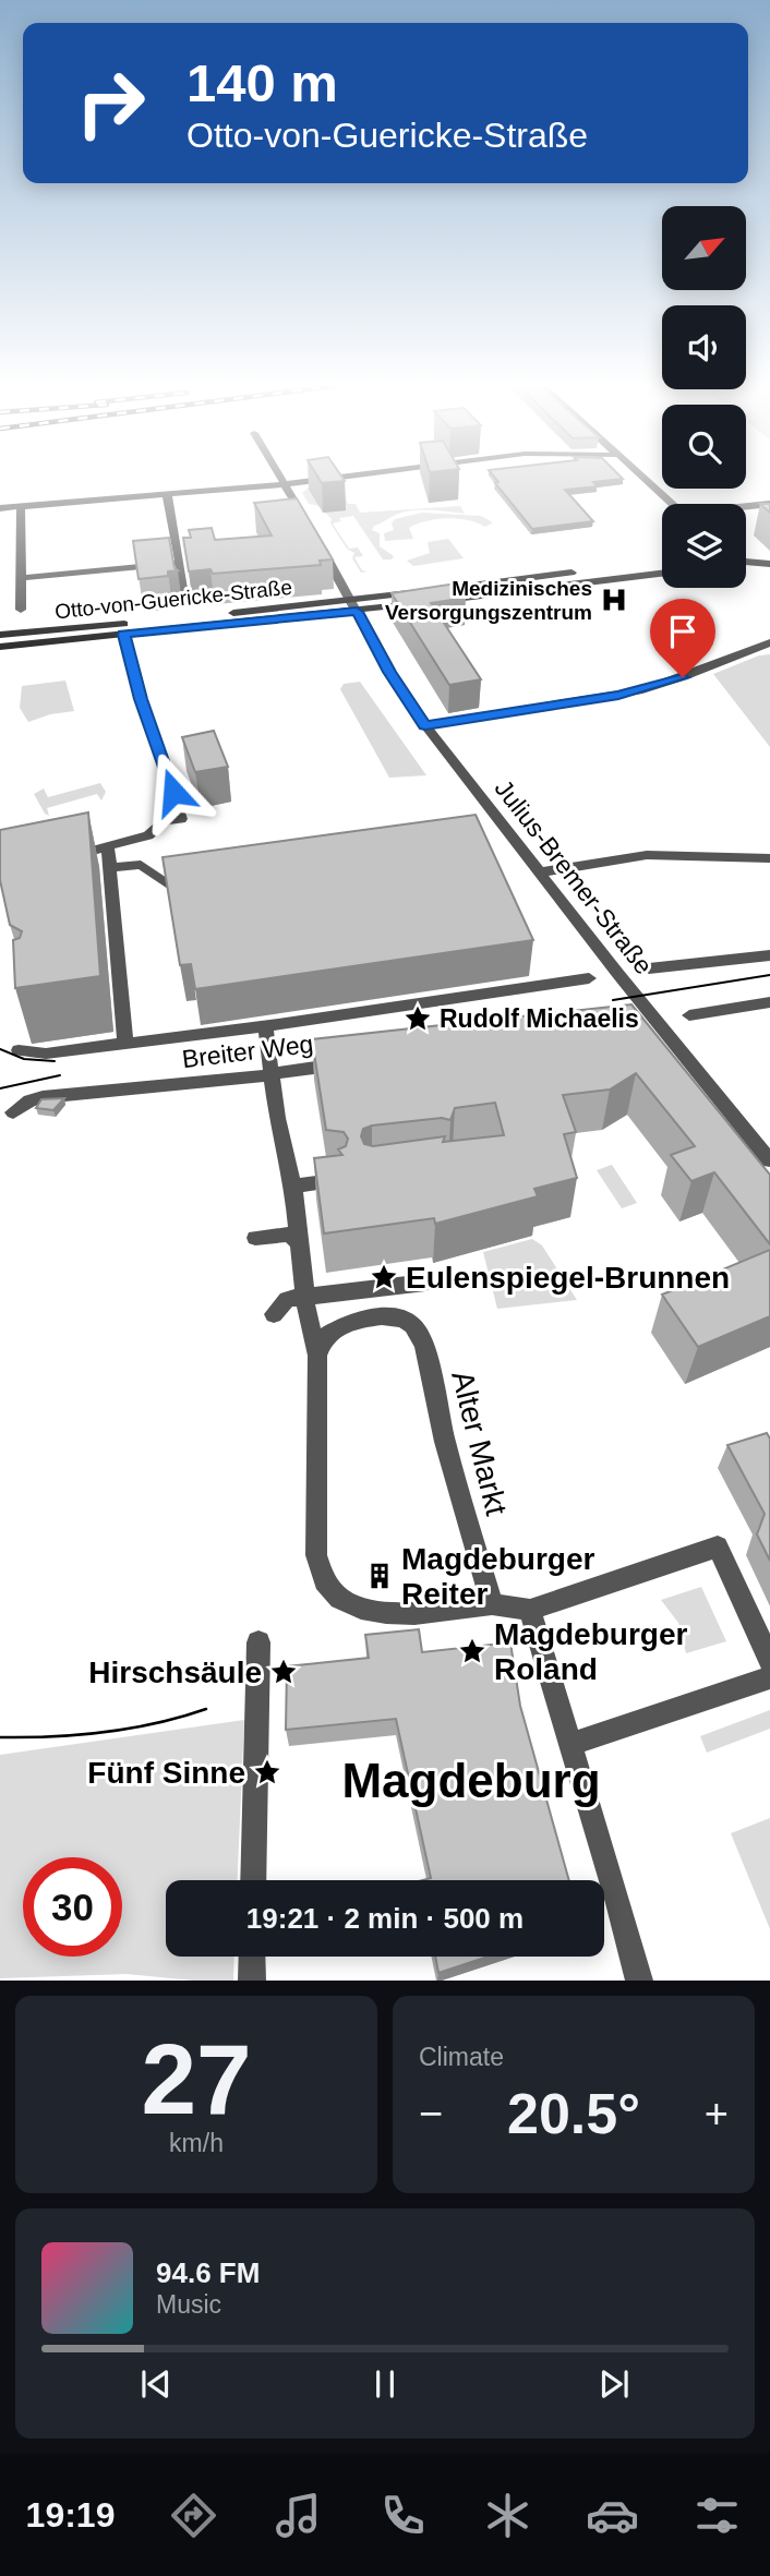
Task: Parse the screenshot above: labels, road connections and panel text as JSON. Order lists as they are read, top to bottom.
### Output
{
  "streets": {
    "street": [
      "Otto-von-Guericke-Straße",
      "Julius-Bremer-Straße",
      "Breiter Weg",
      "Alter Markt"
    ]
  },
  "crossings": [
    ["Otto-von-Guericke-Straße", "Julius-Bremer-Straße"]
  ],
  "districts": ["Magdeburg"],
  "places": {
    "hospital": ["Medizinisches Versorgungszentrum"],
    "place": [
      "Rudolf Michaelis",
      "Eulenspiegel-Brunnen",
      "Magdeburger Roland",
      "Hirschsäule",
      "Fünf Sinne"
    ],
    "building": ["Magdeburger Reiter"]
  },
  "north": "top right",
  "page": {
    "turn": ["140 m", "Otto-von-Guericke-Straße"],
    "limit": "30",
    "trip": "19:21 · 2 min · 500 m",
    "tile": [
      ["27", "km/h"],
      "Climate"
    ],
    "heat": ["−", "20.5°", "+"],
    "song": ["94.6 FM", "Music"],
    "tabs": "19:19"
  }
}
